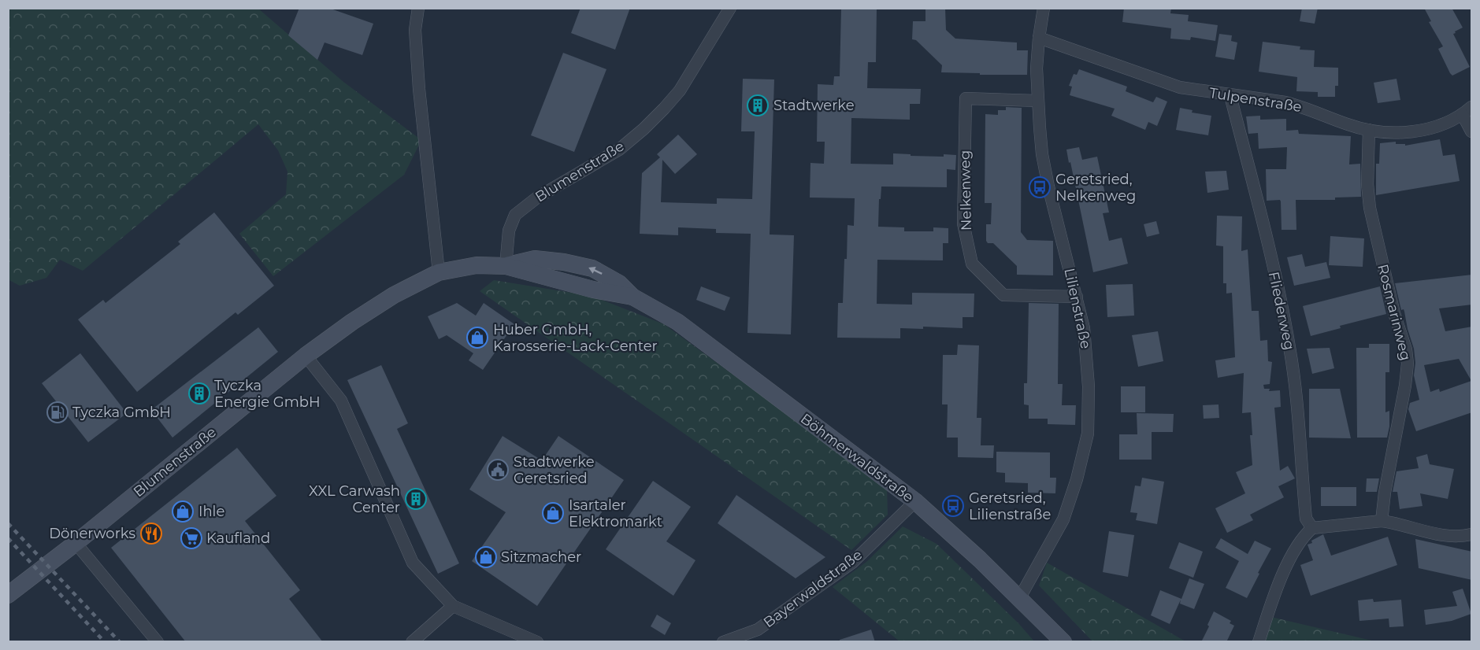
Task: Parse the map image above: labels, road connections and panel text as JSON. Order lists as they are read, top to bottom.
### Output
{
  "streets": {
    "street": [
      "Tulpenstraße",
      "Blumenstraße",
      "Nelkenweg",
      "Lilienstraße",
      "Fliederweg",
      "Rosmarinweg",
      "Böhmerwaldstraße",
      "Bayerwaldstraße"
    ]
  },
  "crossings": [
    ["Tulpenstraße", "Lilienstraße"],
    ["Tulpenstraße", "Fliederweg"],
    ["Tulpenstraße", "Rosmarinweg"],
    ["Blumenstraße", "Böhmerwaldstraße"],
    ["Nelkenweg", "Lilienstraße"],
    ["Lilienstraße", "Böhmerwaldstraße"],
    ["Böhmerwaldstraße", "Bayerwaldstraße"]
  ],
  "places": {
    "building": ["Stadtwerke", "Tyczka Energie GmbH", "XXL Carwash Center"],
    "bus stop": ["Geretsried, Nelkenweg", "Geretsried, Lilienstraße"],
    "shop": [
      "Huber GmbH, Karosserie-Lack-Center",
      "Ihle",
      "Isartaler Elektromarkt",
      "Sitzmacher"
    ],
    "fuel station": ["Tyczka GmbH"],
    "public building": ["Stadtwerke Geretsried"],
    "restaurant": ["Dönerworks"],
    "supermarket": ["Kaufland"]
  }
}
